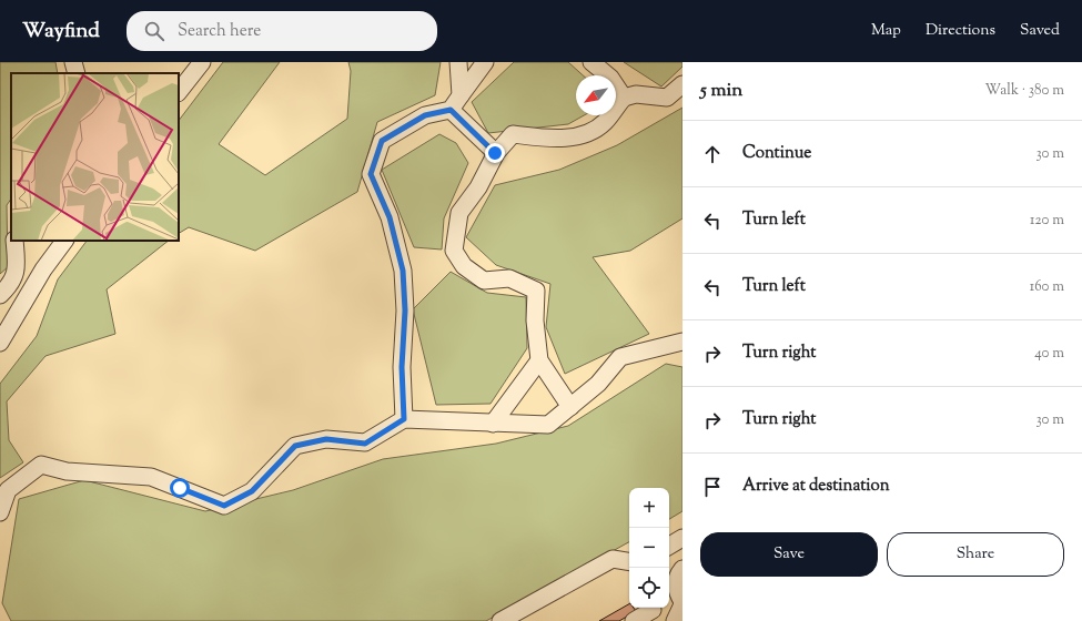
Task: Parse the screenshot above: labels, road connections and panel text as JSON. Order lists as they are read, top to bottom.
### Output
{
  "north": "bottom left",
  "page": {
    "header": "Wayfind",
    "search": "Search here",
    "nav": ["Map", "Directions", "Saved"],
    "heading": ["5 min", "Walk · 380 m"],
    "list": [
      ["Continue", "30 m"],
      ["Turn left", "120 m"],
      ["Turn left", "160 m"],
      ["Turn right", "40 m"],
      ["Turn right", "30 m"],
      "Arrive at destination"
    ],
    "map_buttons": ["+", "−"],
    "buttons": ["Save", "Share"]
  }
}
